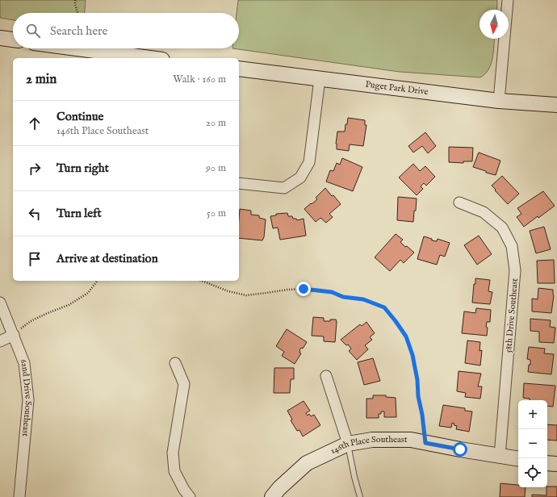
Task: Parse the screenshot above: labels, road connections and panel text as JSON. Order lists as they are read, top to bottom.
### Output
{
  "streets": {
    "street": [
      "Puget Park Drive",
      "58th Drive Southeast",
      "62nd Drive Southeast",
      "146th Place Southeast"
    ]
  },
  "crossings": [
    ["58th Drive Southeast", "146th Place Southeast"]
  ],
  "north": "bottom",
  "page": {
    "search": "Search here",
    "heading": ["2 min", "Walk · 160 m"],
    "list": [
      ["Continue", "146th Place Southeast", "20 m"],
      ["Turn right", "90 m"],
      ["Turn left", "50 m"],
      "Arrive at destination"
    ],
    "map_buttons": ["+", "−"]
  }
}
